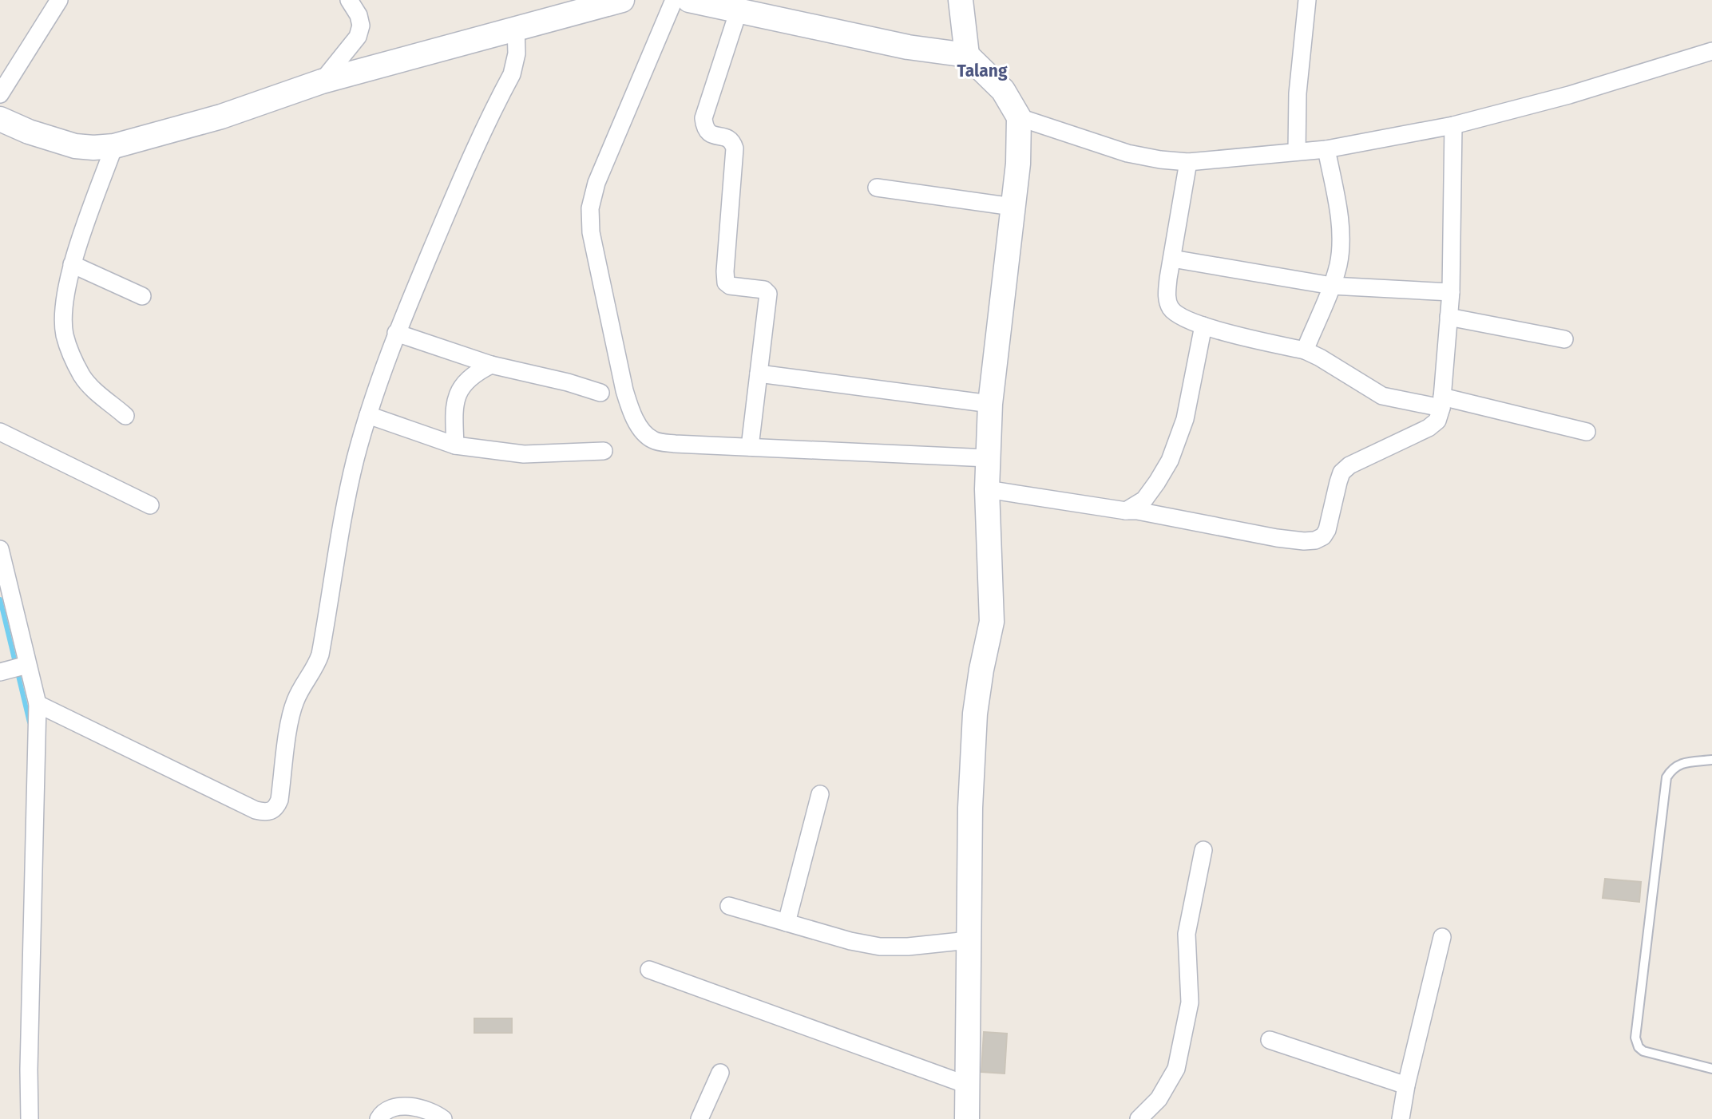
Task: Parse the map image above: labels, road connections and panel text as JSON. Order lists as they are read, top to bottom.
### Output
{
  "districts": ["Talang"]
}
